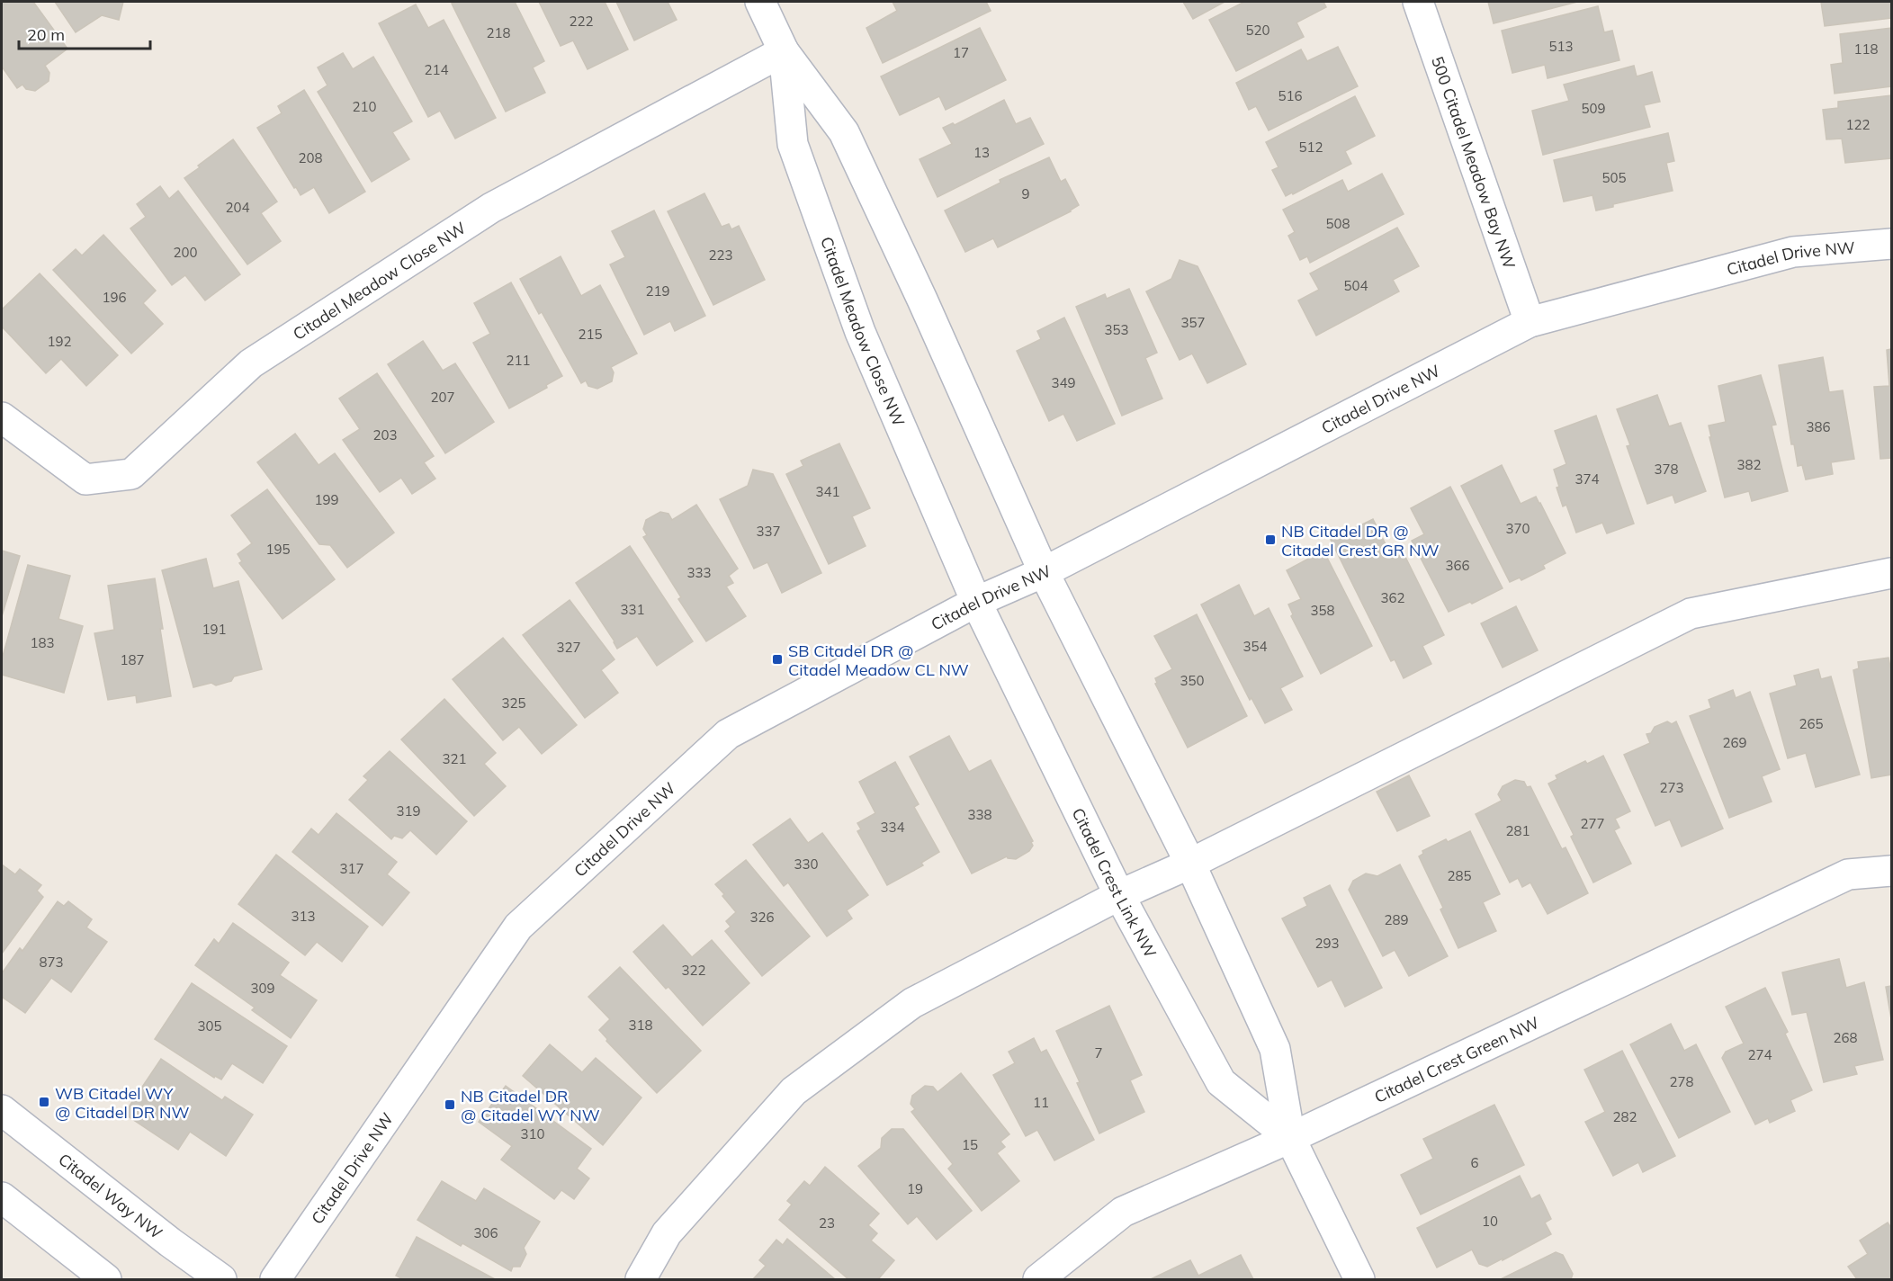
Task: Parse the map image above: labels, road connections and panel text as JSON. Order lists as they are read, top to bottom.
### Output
{
  "streets": {
    "street": [
      "500 Citadel Meadow Bay NW",
      "Citadel Drive NW",
      "Citadel Meadow Close NW",
      "Citadel Crest Link NW",
      "Citadel Crest Green NW",
      "Citadel Way NW"
    ]
  },
  "crossings": [
    ["500 Citadel Meadow Bay NW", "Citadel Drive NW"],
    ["Citadel Drive NW", "Citadel Meadow Close NW"],
    ["Citadel Drive NW", "Citadel Crest Link NW"],
    ["Citadel Meadow Close NW", "Citadel Crest Link NW"],
    ["Citadel Crest Link NW", "Citadel Crest Green NW"]
  ],
  "places": {
    "transit": [
      "NB Citadel DR @ Citadel Crest GR NW",
      "SB Citadel DR @ Citadel Meadow CL NW",
      "WB Citadel WY @ Citadel DR NW",
      "NB Citadel DR @ Citadel WY NW"
    ]
  },
  "house_numbers": [
    "222",
    "520",
    "218",
    "513",
    "118",
    "17",
    "214",
    "516",
    "210",
    "509",
    "122",
    "512",
    "13",
    "208",
    "505",
    "9",
    "204",
    "508",
    "200",
    "223",
    "504",
    "219",
    "196",
    "357",
    "353",
    "215",
    "192",
    "211",
    "349",
    "207",
    "386",
    "203",
    "382",
    "378",
    "374",
    "341",
    "199",
    "370",
    "337",
    "195",
    "366",
    "333",
    "362",
    "331",
    "358",
    "191",
    "183",
    "354",
    "327",
    "187",
    "350",
    "325",
    "265",
    "269",
    "321",
    "273",
    "319",
    "338",
    "277",
    "334",
    "281",
    "330",
    "317",
    "285",
    "313",
    "326",
    "289",
    "293",
    "873",
    "322",
    "309",
    "318",
    "305",
    "268",
    "7",
    "274",
    "278",
    "11",
    "282",
    "310",
    "15",
    "6",
    "19",
    "10",
    "23",
    "306"
  ],
  "scale_bar": "20 m"
}
